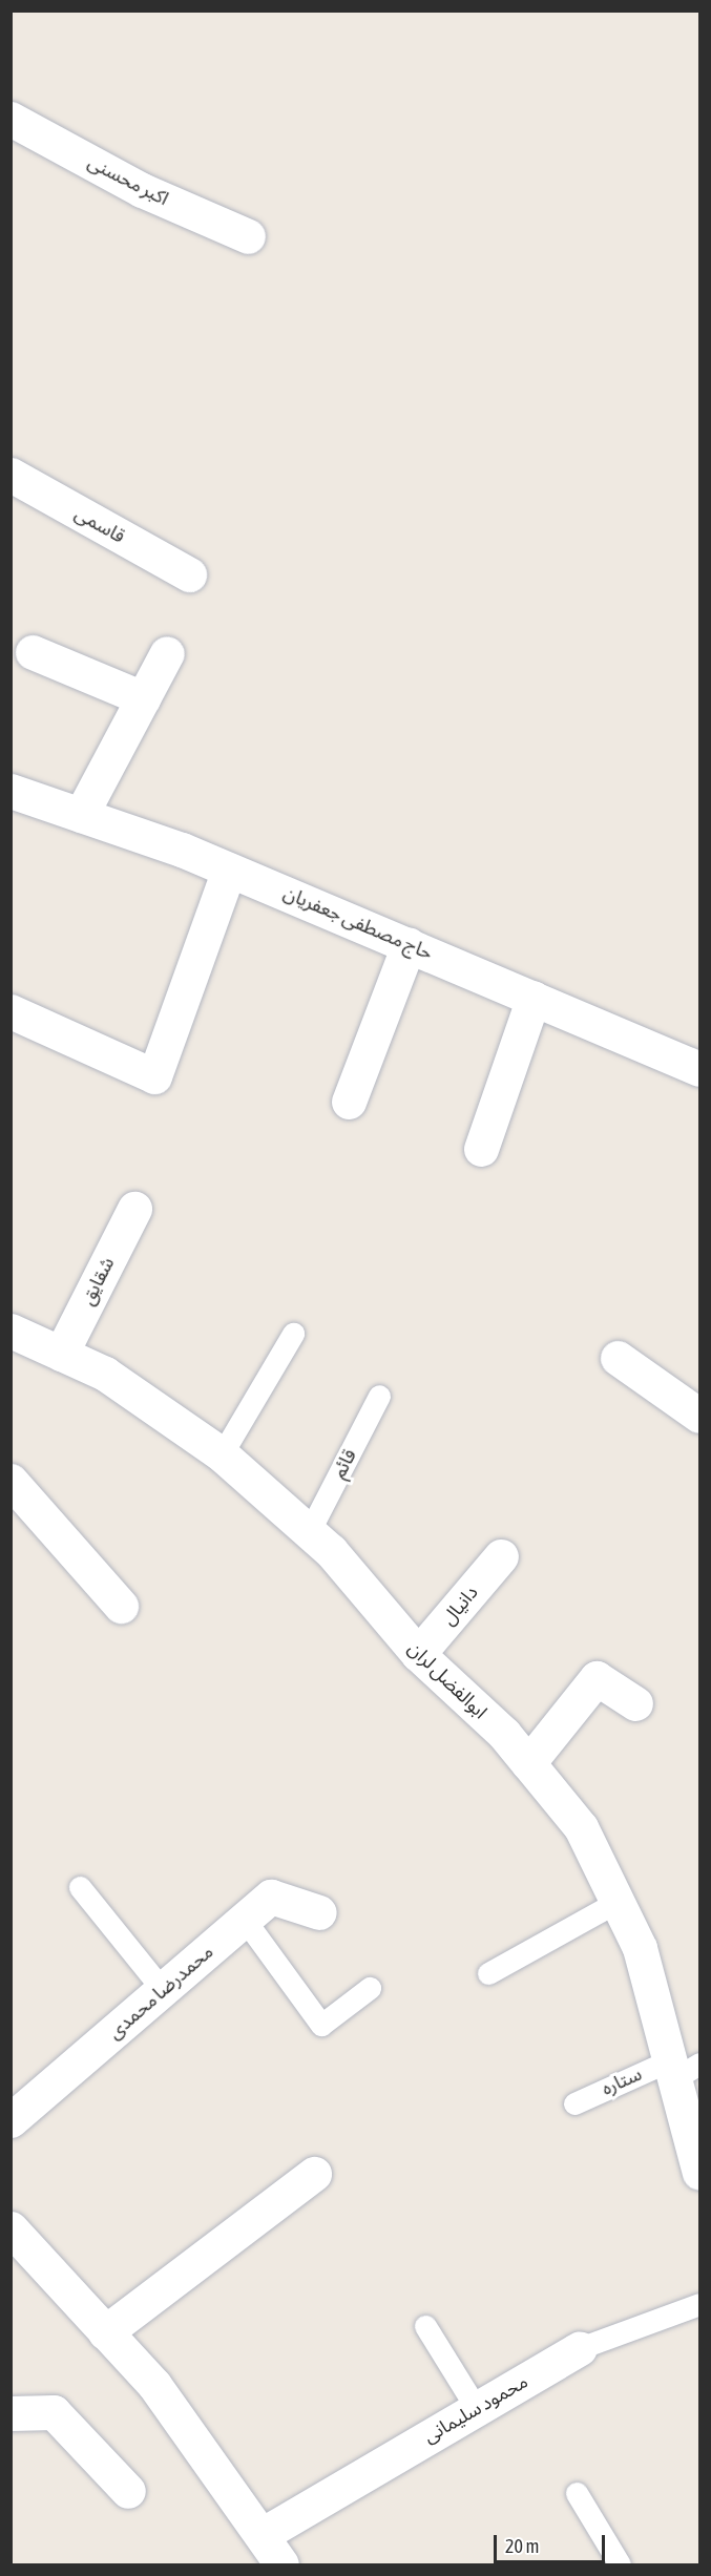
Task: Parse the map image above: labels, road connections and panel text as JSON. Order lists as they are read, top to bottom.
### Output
{
  "streets": {
    "street": [
      "اکبر محسنی",
      "قاسمی",
      "حاج مصطفی جعفریان",
      "شقایق",
      "دانیال",
      "ابوالفضل لران",
      "محمدرضا محمدی",
      "محمود سلیمانی"
    ],
    "lane": ["قائم", "ستاره"]
  },
  "crossings": [
    ["شقایق", "ابوالفضل لران"],
    ["قائم", "ابوالفضل لران"],
    ["دانیال", "ابوالفضل لران"],
    ["ابوالفضل لران", "ستاره"]
  ],
  "scale_bar": "20 m"
}
